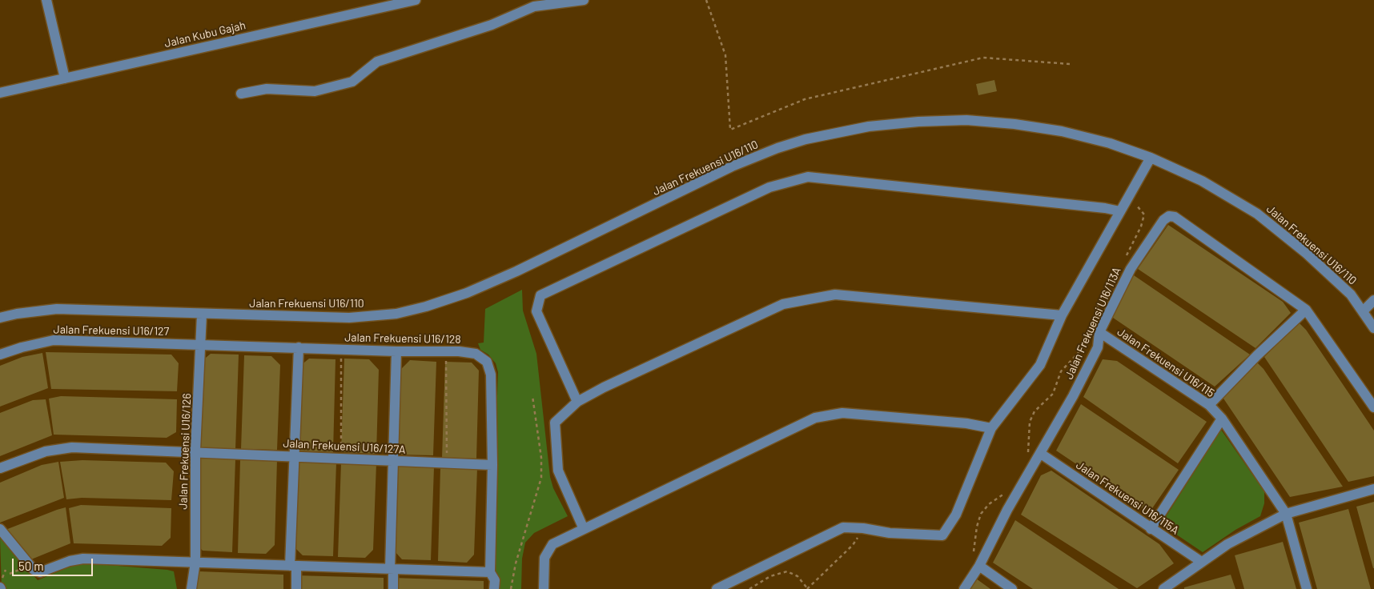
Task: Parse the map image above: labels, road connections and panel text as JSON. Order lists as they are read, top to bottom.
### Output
{
  "streets": {
    "street": [
      "Jalan Kubu Gajah",
      "Jalan Frekuensi U16/110",
      "Jalan Frekuensi U16/113A",
      "Jalan Frekuensi U16/127",
      "Jalan Frekuensi U16/128",
      "Jalan Frekuensi U16/115",
      "Jalan Frekuensi U16/127A",
      "Jalan Frekuensi U16/126",
      "Jalan Frekuensi U16/115A"
    ]
  },
  "crossings": [
    ["Jalan Frekuensi U16/110", "Jalan Frekuensi U16/126"],
    ["Jalan Frekuensi U16/113A", "Jalan Frekuensi U16/115"],
    ["Jalan Frekuensi U16/113A", "Jalan Frekuensi U16/115A"],
    ["Jalan Frekuensi U16/127", "Jalan Frekuensi U16/128"],
    ["Jalan Frekuensi U16/127", "Jalan Frekuensi U16/126"],
    ["Jalan Frekuensi U16/128", "Jalan Frekuensi U16/127A"],
    ["Jalan Frekuensi U16/128", "Jalan Frekuensi U16/126"],
    ["Jalan Frekuensi U16/127A", "Jalan Frekuensi U16/126"]
  ],
  "scale_bar": "50 m"
}
